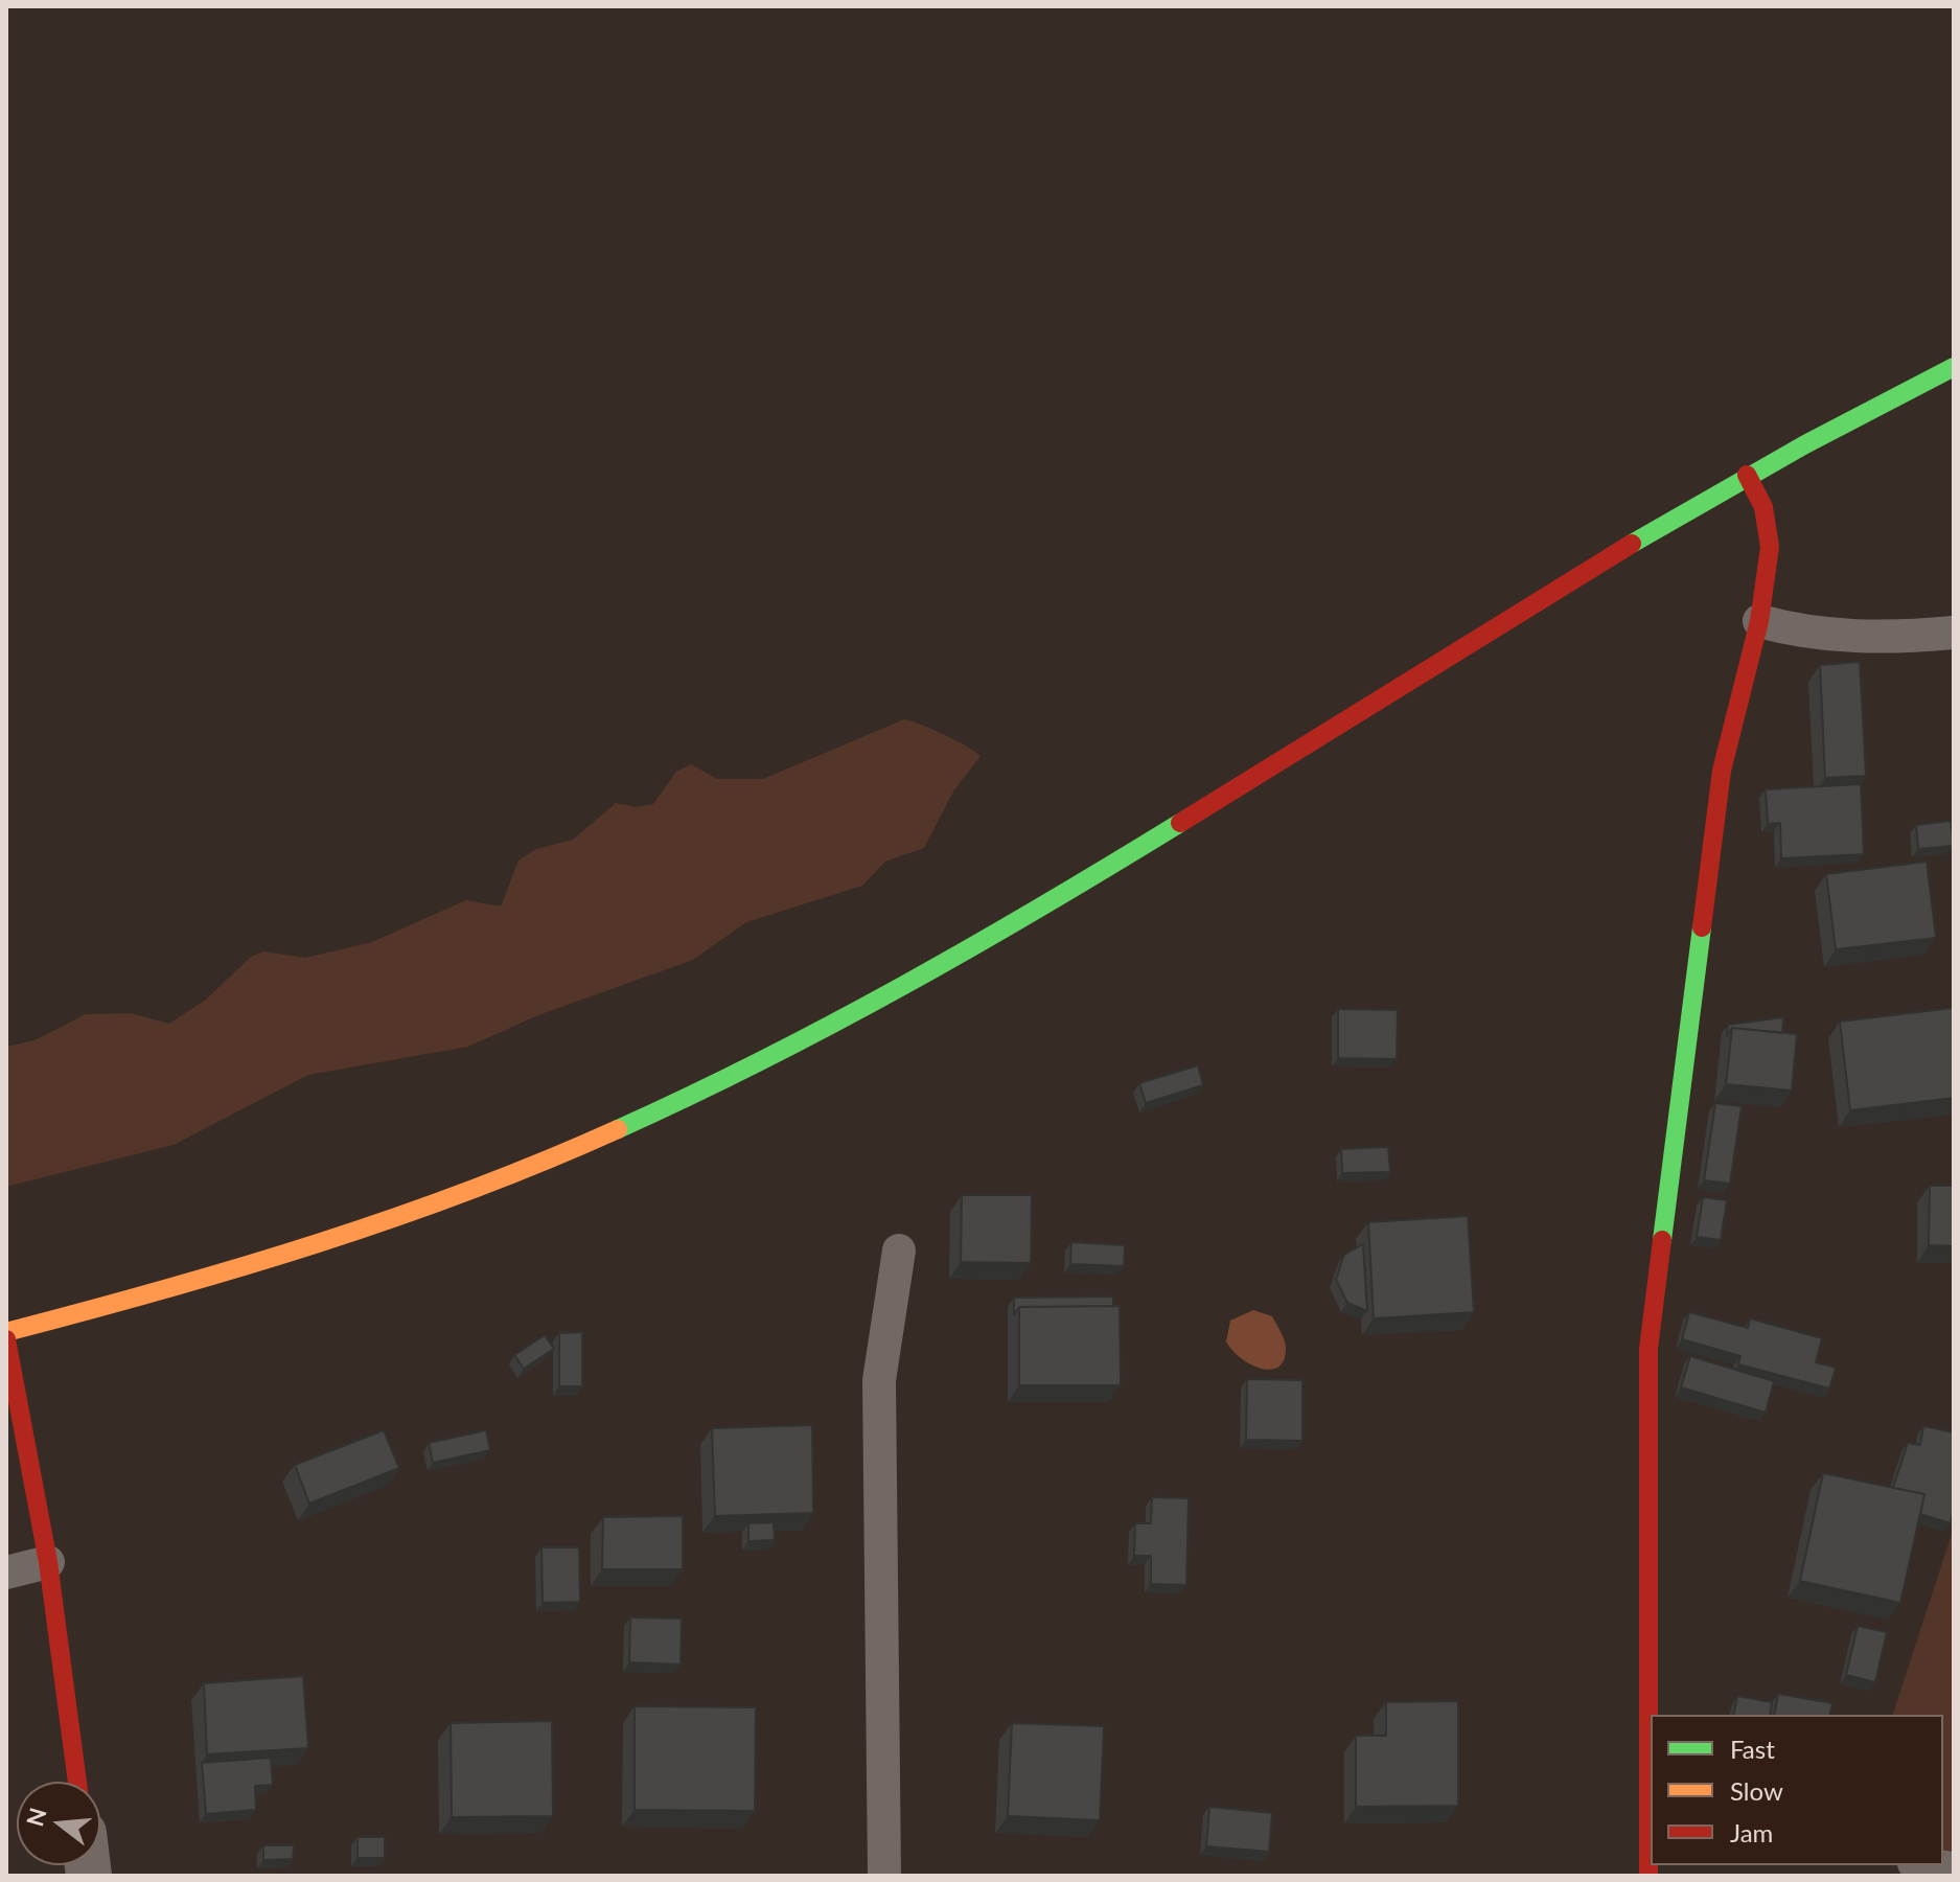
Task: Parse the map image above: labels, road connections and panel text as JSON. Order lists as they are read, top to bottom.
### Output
{
  "legend": ["Fast", "Slow", "Jam"],
  "north": "left"
}
